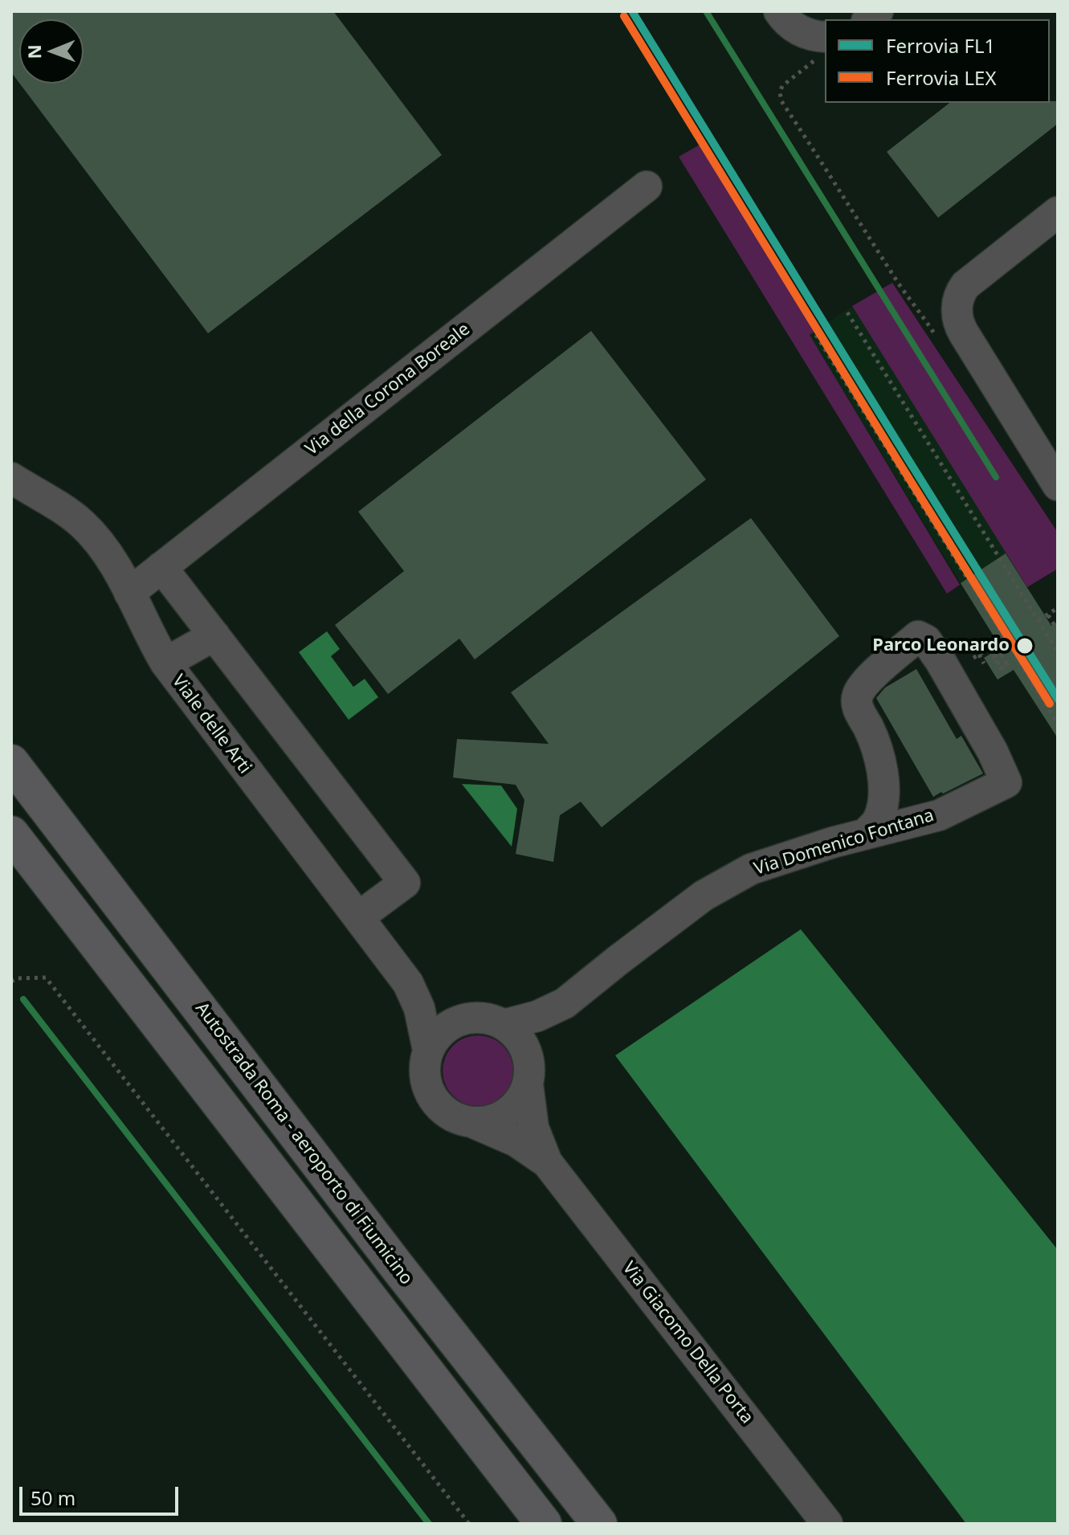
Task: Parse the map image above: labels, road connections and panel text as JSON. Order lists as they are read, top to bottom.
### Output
{
  "streets": {
    "highway": ["Autostrada Roma - aeroporto di Fiumicino"],
    "street": [
      "Via della Corona Boreale",
      "Viale delle Arti",
      "Via Domenico Fontana",
      "Via Giacomo Della Porta"
    ]
  },
  "crossings": [
    ["Via della Corona Boreale", "Viale delle Arti"],
    ["Viale delle Arti", "Via Domenico Fontana"],
    ["Viale delle Arti", "Via Giacomo Della Porta"],
    ["Via Domenico Fontana", "Via Giacomo Della Porta"]
  ],
  "places": ["Parco Leonardo"],
  "lines": ["rail line FL1", "rail line LEX"],
  "legend": ["Ferrovia FL1", "Ferrovia LEX"],
  "scale_bar": "50 m",
  "north": "left"
}
